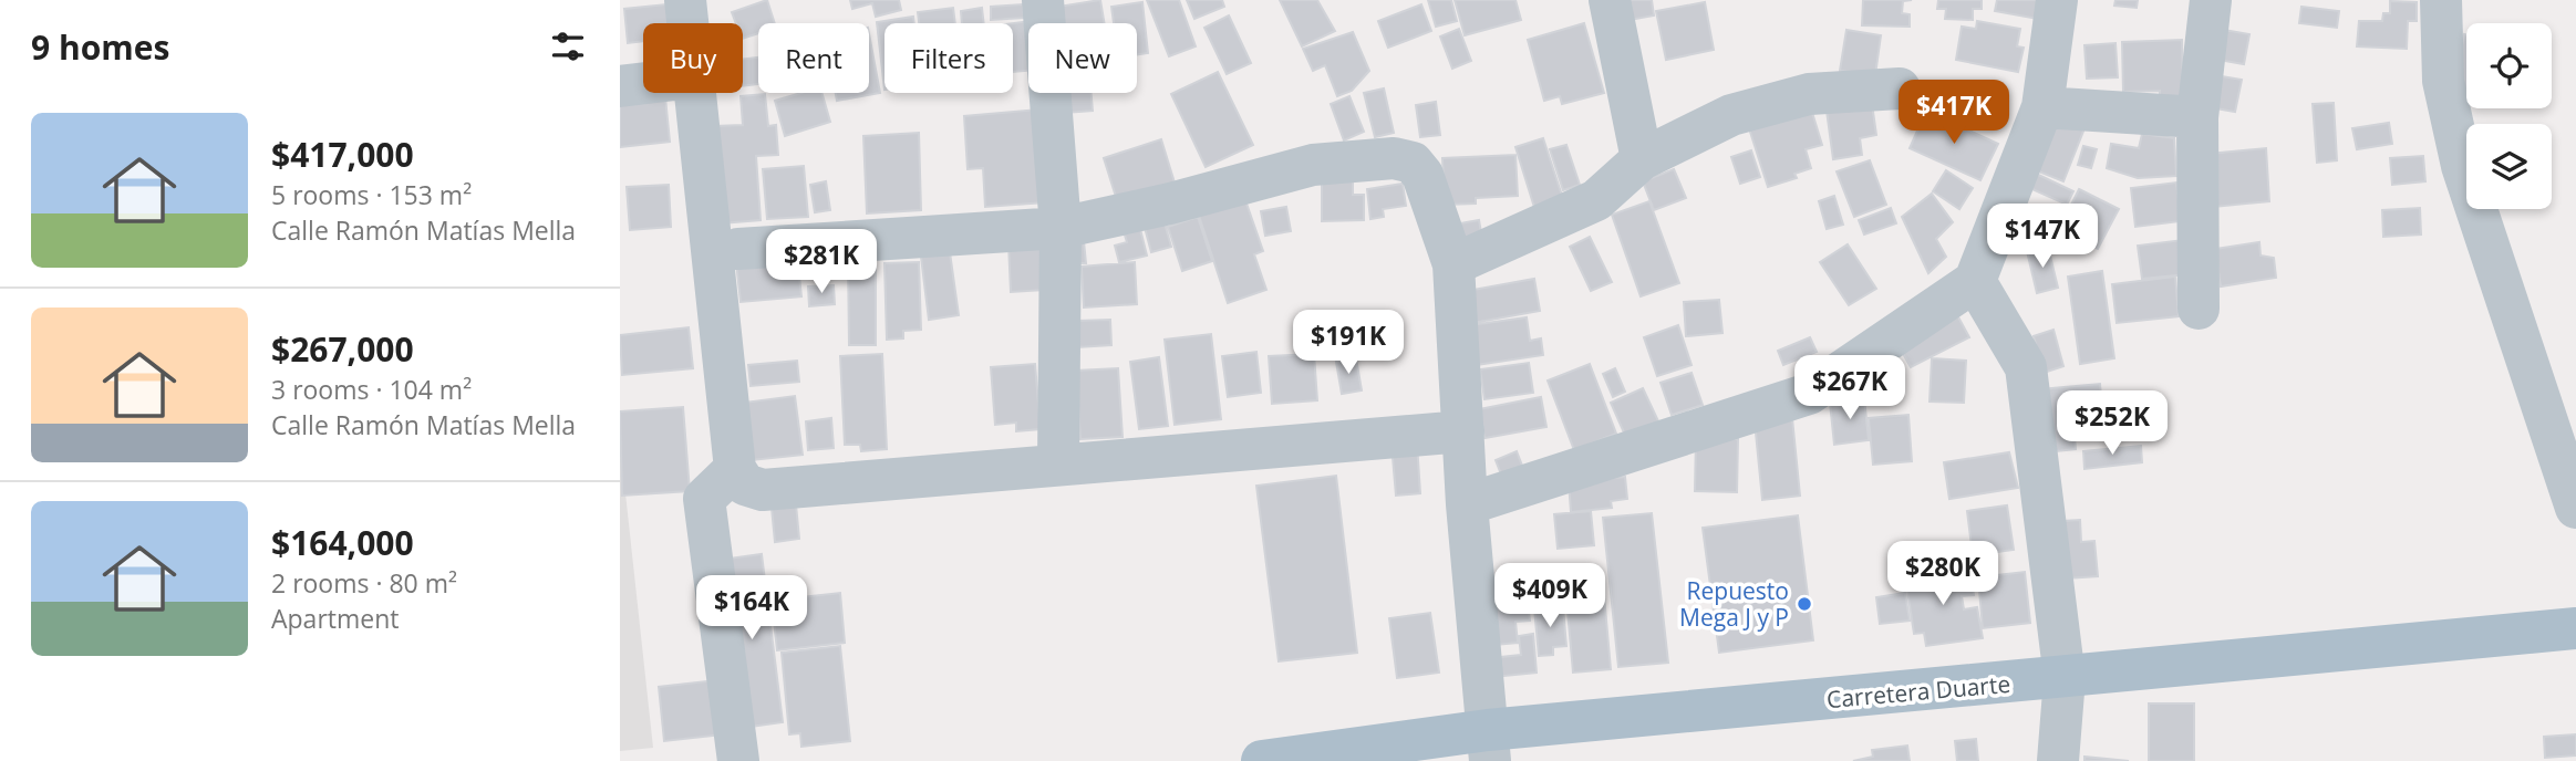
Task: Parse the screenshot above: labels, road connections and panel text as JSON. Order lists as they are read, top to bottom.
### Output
{
  "streets": {
    "main road": ["Carretera Duarte"]
  },
  "places": ["Repuesto Mega J y P"],
  "page": {
    "heading": "9 homes",
    "chip": [
      "Buy",
      "Rent",
      "Filters",
      "New"
    ],
    "price": [
      "$417K",
      "$147K",
      "$281K",
      "$191K",
      "$267K",
      "$252K",
      "$280K",
      "$409K",
      "$164K"
    ],
    "list": [
      {
        "name": "$417,000",
        "note": "5 rooms · 153 m² · Calle Ramón Matías Mella"
      },
      {
        "name": "$267,000",
        "note": "3 rooms · 104 m² · Calle Ramón Matías Mella"
      },
      {
        "name": "$164,000",
        "note": "2 rooms · 80 m² · Apartment"
      }
    ]
  }
}
